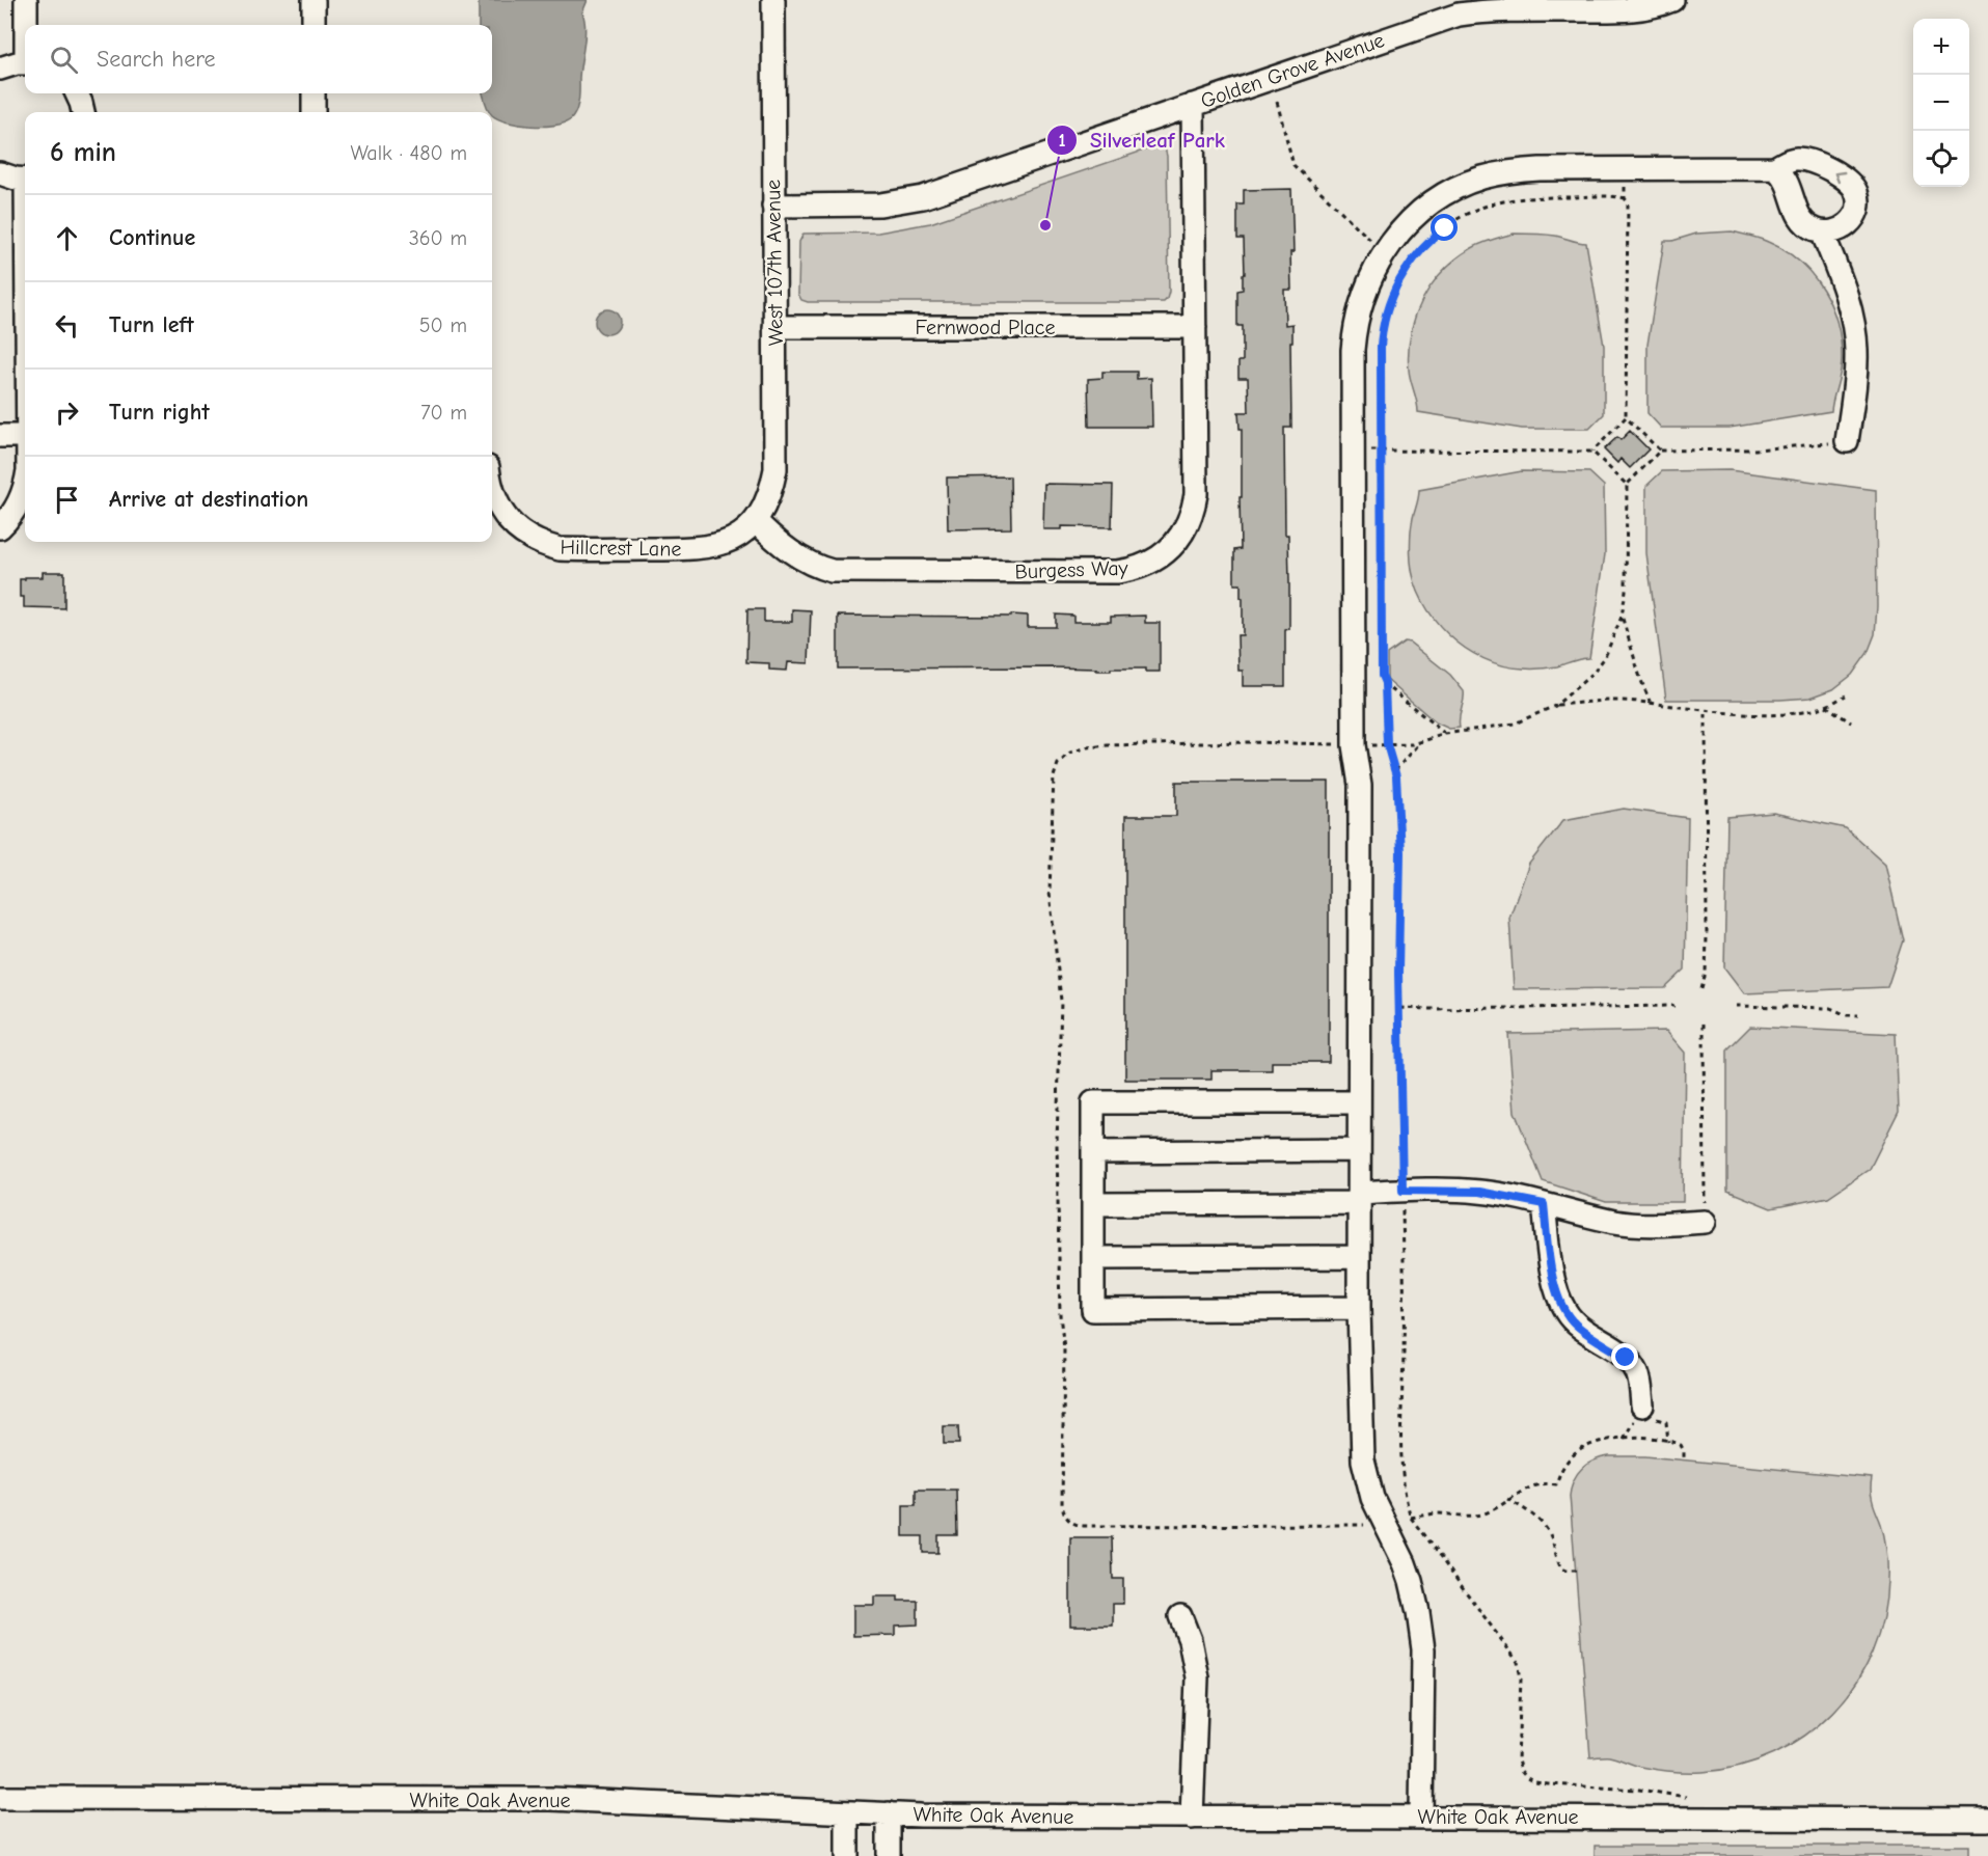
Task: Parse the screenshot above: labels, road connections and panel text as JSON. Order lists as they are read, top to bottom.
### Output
{
  "streets": {
    "street": [
      "Golden Grove Avenue",
      "West 107th Avenue",
      "Fernwood Place",
      "Hillcrest Lane",
      "Burgess Way",
      "White Oak Avenue"
    ]
  },
  "crossings": [
    ["Golden Grove Avenue", "West 107th Avenue"],
    ["Golden Grove Avenue", "Burgess Way"],
    ["West 107th Avenue", "Fernwood Place"],
    ["West 107th Avenue", "Hillcrest Lane"],
    ["West 107th Avenue", "Burgess Way"],
    ["Fernwood Place", "Burgess Way"],
    ["Hillcrest Lane", "Burgess Way"]
  ],
  "places": ["Silverleaf Park"],
  "page": {
    "map_buttons": ["+", "−"],
    "search": "Search here",
    "heading": ["6 min", "Walk · 480 m"],
    "list": [
      ["Continue", "360 m"],
      ["Turn left", "50 m"],
      ["Turn right", "70 m"],
      "Arrive at destination"
    ]
  }
}
